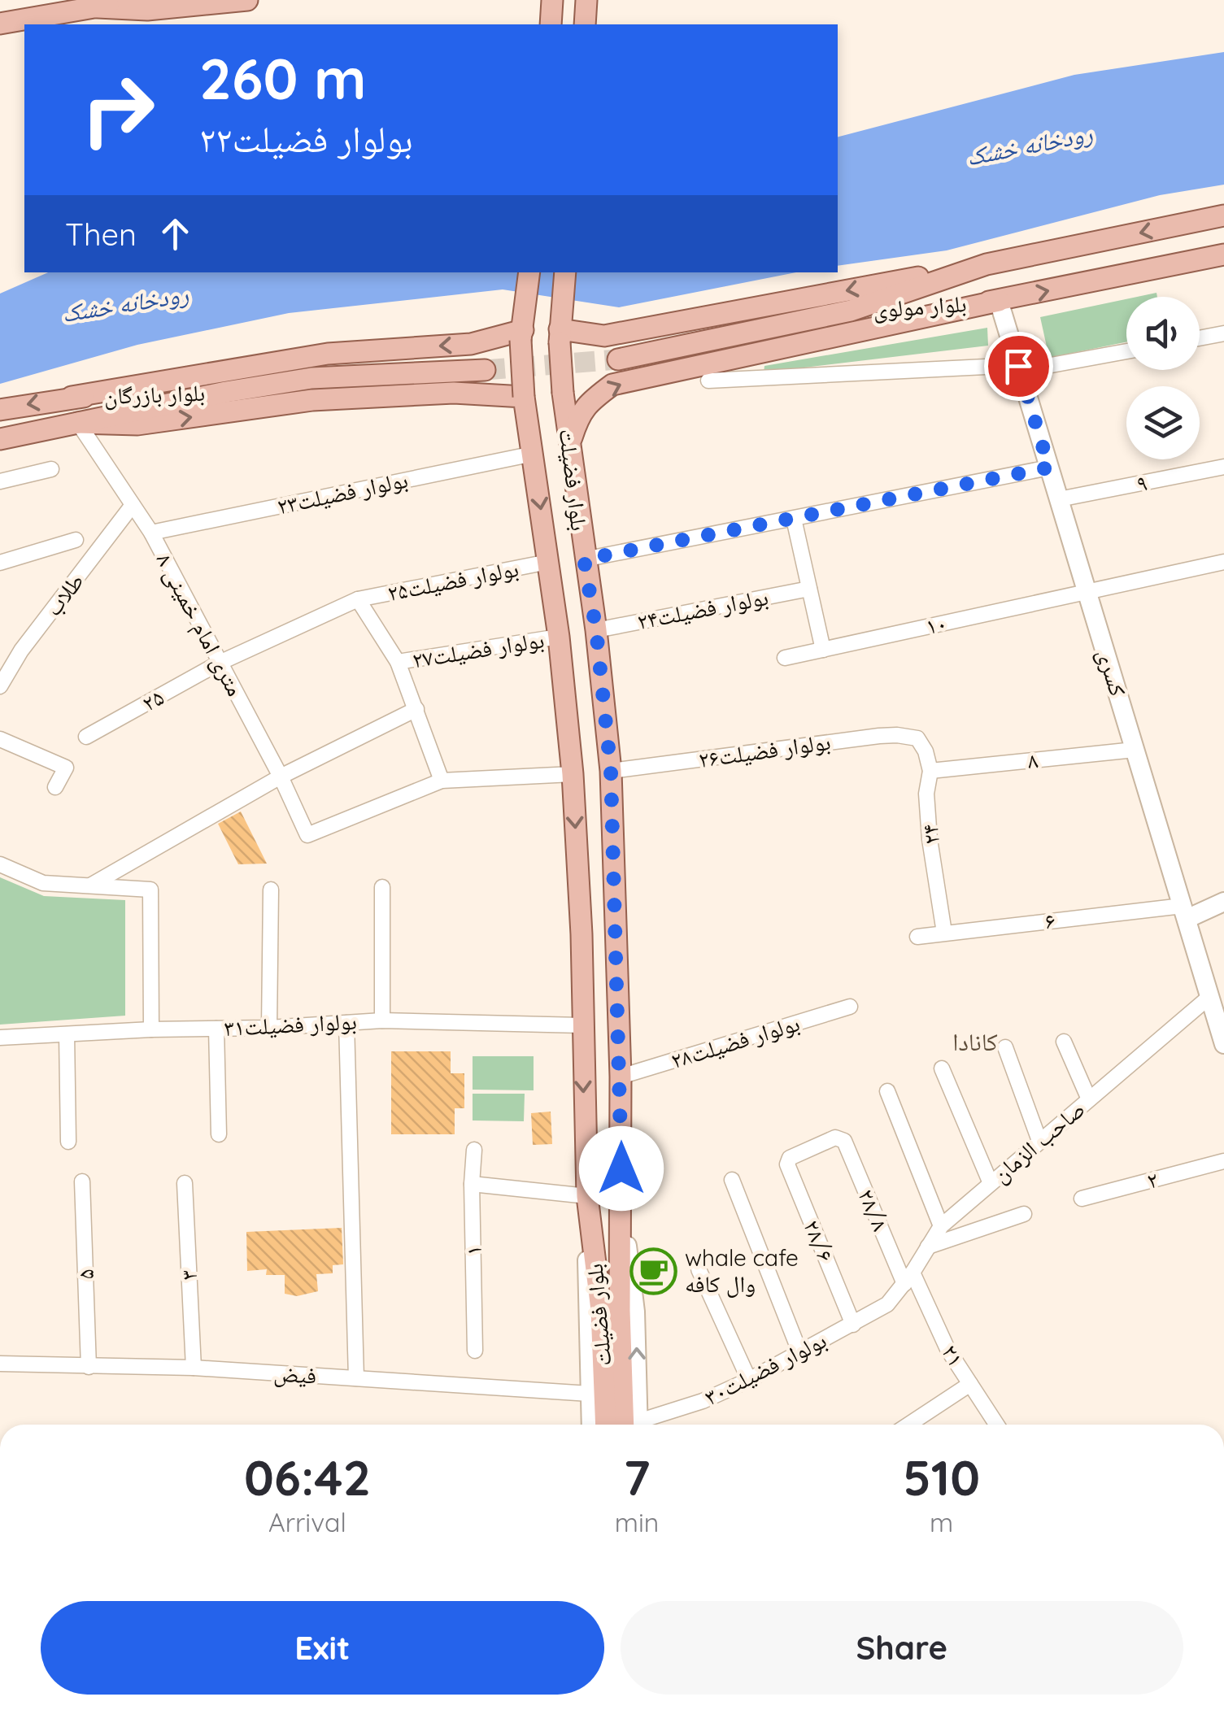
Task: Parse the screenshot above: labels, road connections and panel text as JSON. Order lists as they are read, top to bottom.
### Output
{
  "streets": {
    "main road": ["بلوار مولوی", "بلوار بازرگان", "بلوار فضیلت"],
    "street": [
      "۹",
      "بولوار فضیلت۲۳",
      "بولوار فضیلت۲۵",
      "طلاب",
      "بولوار فضیلت۲۴",
      "۸ متری امام خمینی",
      "۱۰",
      "بولوار فضیلت۲۷",
      "کسری",
      "۲۵",
      "بولوار فضیلت۲۶",
      "۸",
      "۲۴",
      "۶",
      "بولوار فضیلت۳۱",
      "بولوار فضیلت۲۸",
      "صاحب الزمان",
      "۲",
      "۲۸/۸",
      "۲۸/۶",
      "۱",
      "۵",
      "۳",
      "۲۱",
      "بولوار فضیلت۳۰",
      "فیض"
    ]
  },
  "crossings": [
    ["بلوار مولوی", "کسری"],
    ["بلوار بازرگان", "۸ متری امام خمینی"],
    ["بلوار فضیلت", "بولوار فضیلت۲۳"],
    ["بلوار فضیلت", "بولوار فضیلت۲۵"],
    ["بلوار فضیلت", "بولوار فضیلت۲۴"],
    ["بلوار فضیلت", "بولوار فضیلت۲۷"],
    ["بلوار فضیلت", "بولوار فضیلت۲۶"],
    ["بلوار فضیلت", "بولوار فضیلت۳۱"],
    ["بلوار فضیلت", "بولوار فضیلت۲۸"],
    ["بلوار فضیلت", "فیض"],
    ["۹", "کسری"],
    ["بولوار فضیلت۲۳", "۸ متری امام خمینی"],
    ["بولوار فضیلت۲۵", "۸ متری امام خمینی"],
    ["بولوار فضیلت۲۵", "۲۵"],
    ["طلاب", "۸ متری امام خمینی"],
    ["۸ متری امام خمینی", "۲۵"],
    ["۱۰", "کسری"],
    ["کسری", "۸"],
    ["کسری", "۶"],
    ["کسری", "صاحب الزمان"],
    ["بولوار فضیلت۲۶", "۲۴"],
    ["۸", "۲۴"],
    ["۲۴", "۶"],
    ["صاحب الزمان", "۲۸/۸"],
    ["صاحب الزمان", "۲۱"],
    ["صاحب الزمان", "بولوار فضیلت۳۰"],
    ["۲۸/۸", "۲۸/۶"],
    ["۲۸/۸", "۲۱"],
    ["۲۸/۶", "بولوار فضیلت۳۰"],
    ["۵", "فیض"],
    ["۳", "فیض"]
  ],
  "districts": ["کانادا"],
  "water": ["رودخانه خشک"],
  "places": {
    "cafe": ["whale cafe وال کافه"]
  },
  "page": {
    "turn": ["260 m", "بولوار فضیلت۲۲"],
    "then": "Then",
    "eta": [
      "06:42",
      "Arrival",
      "7",
      "min",
      "510",
      "m"
    ],
    "buttons": ["Exit", "Share"]
  }
}
